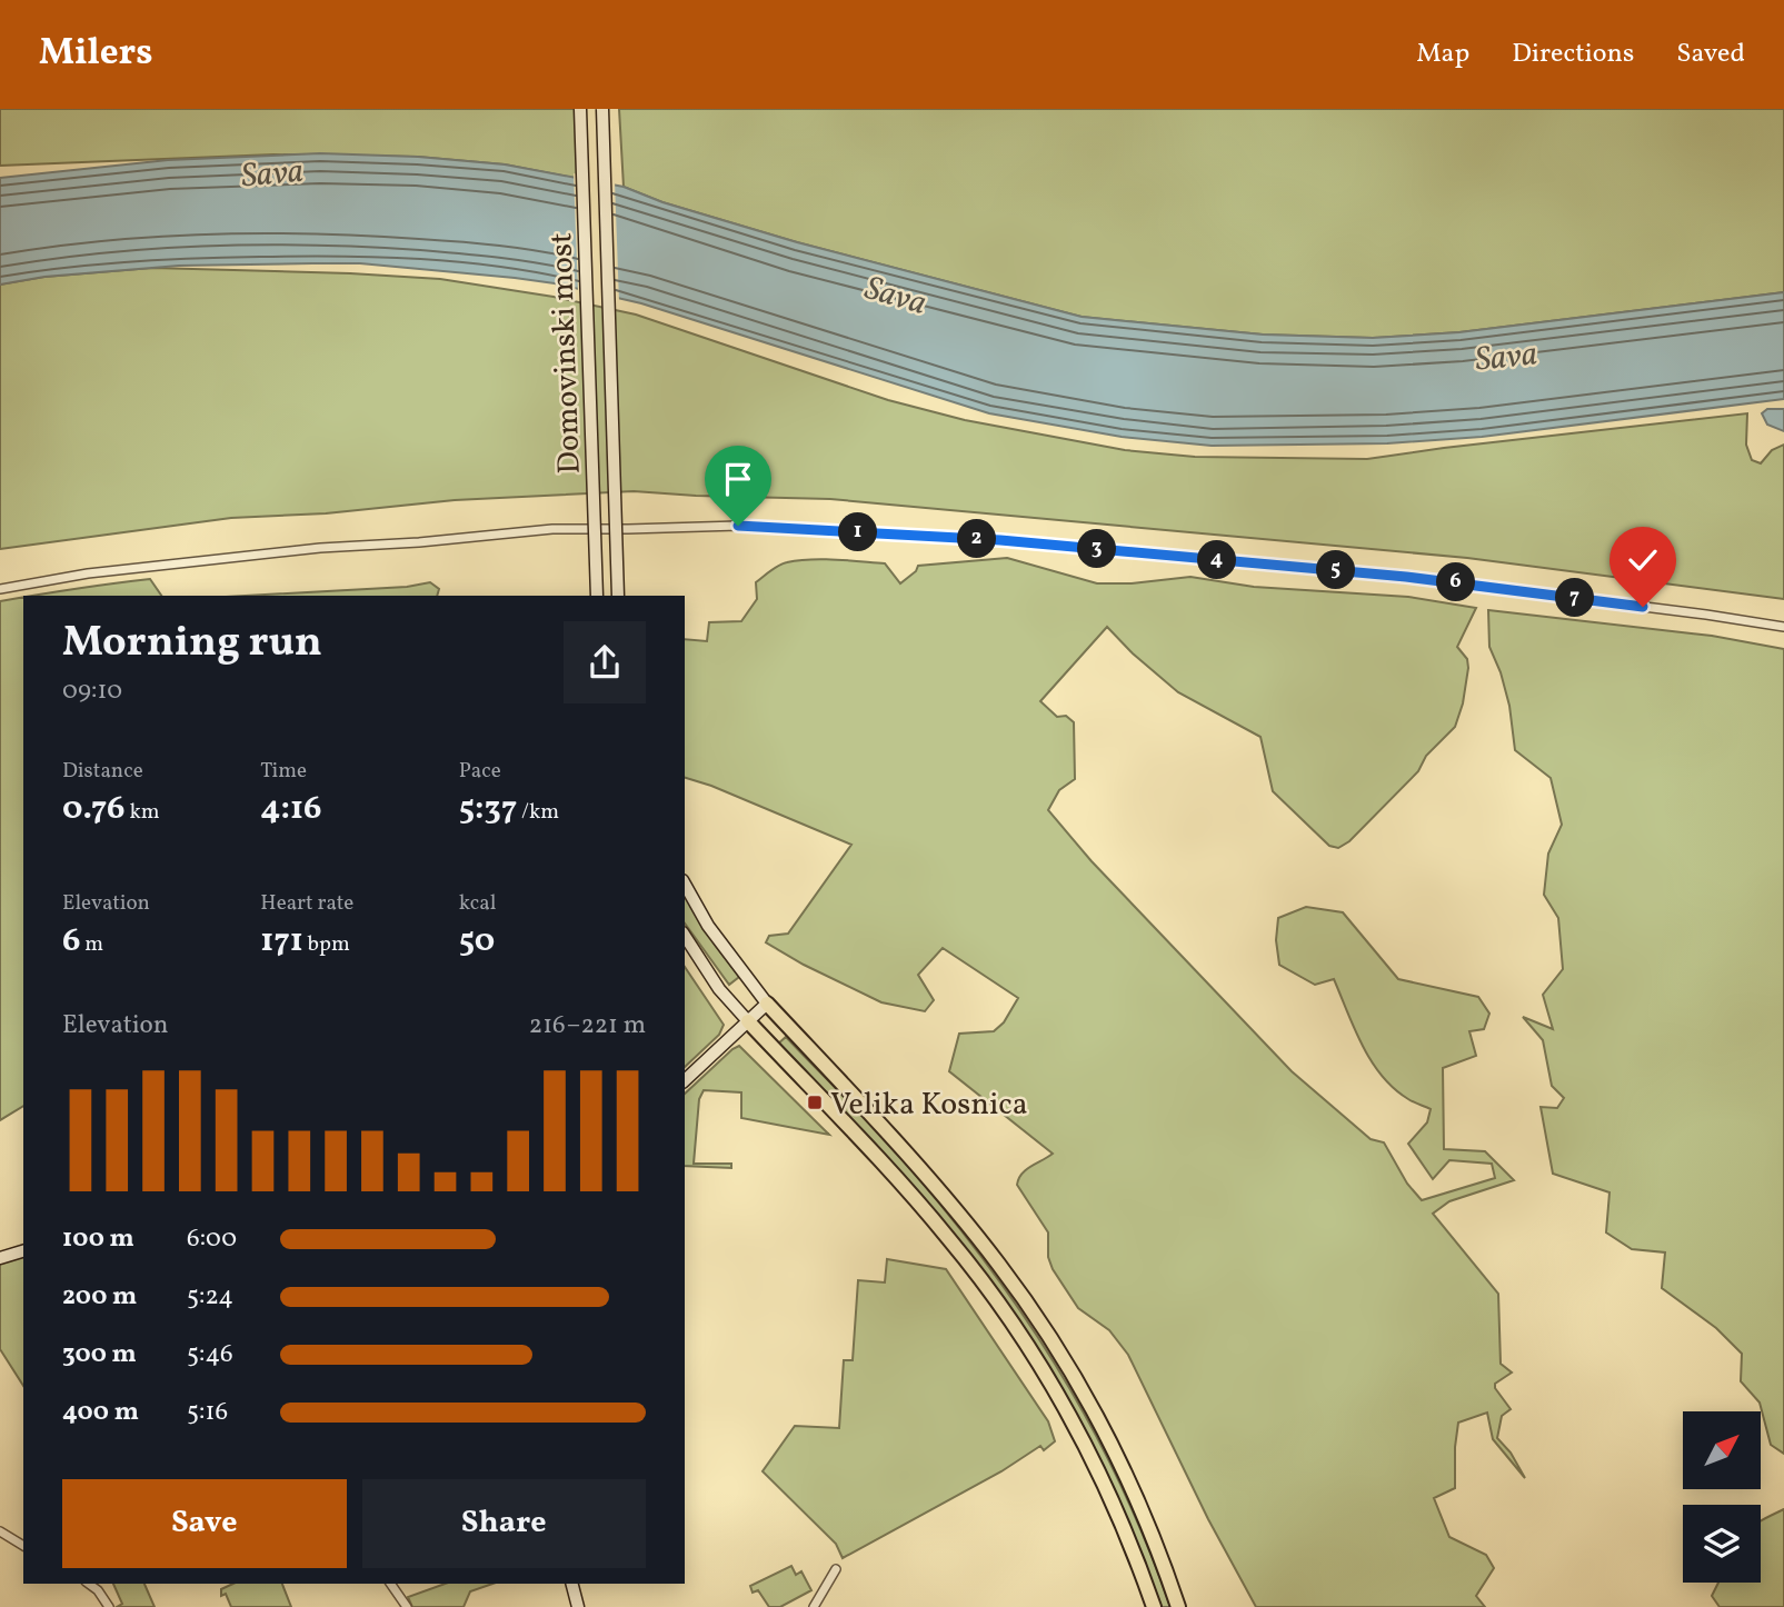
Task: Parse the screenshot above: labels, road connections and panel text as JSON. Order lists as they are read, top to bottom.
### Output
{
  "streets": {
    "main road": ["Domovinski most"]
  },
  "water": ["Sava"],
  "places": {
    "transit": ["Velika Kosnica"]
  },
  "north": "top right",
  "page": {
    "header": "Milers",
    "nav": ["Map", "Directions", "Saved"],
    "pins": [
      "1",
      "2",
      "3",
      "4",
      "5",
      "6",
      "7"
    ],
    "heading": ["Morning run", "09:10"],
    "stats": [
      ["Distance", "0.76 km"],
      ["Time", "4:16"],
      ["Pace", "5:37 /km"],
      ["Elevation", "6 m"],
      ["Heart rate", "171 bpm"],
      ["kcal", "50"]
    ],
    "chart": ["Elevation", "216–221 m"],
    "list": [
      {
        "name": "100 m",
        "note": "6:00"
      },
      {
        "name": "200 m",
        "note": "5:24"
      },
      {
        "name": "300 m",
        "note": "5:46"
      },
      {
        "name": "400 m",
        "note": "5:16"
      }
    ],
    "buttons": ["Save", "Share"]
  }
}
